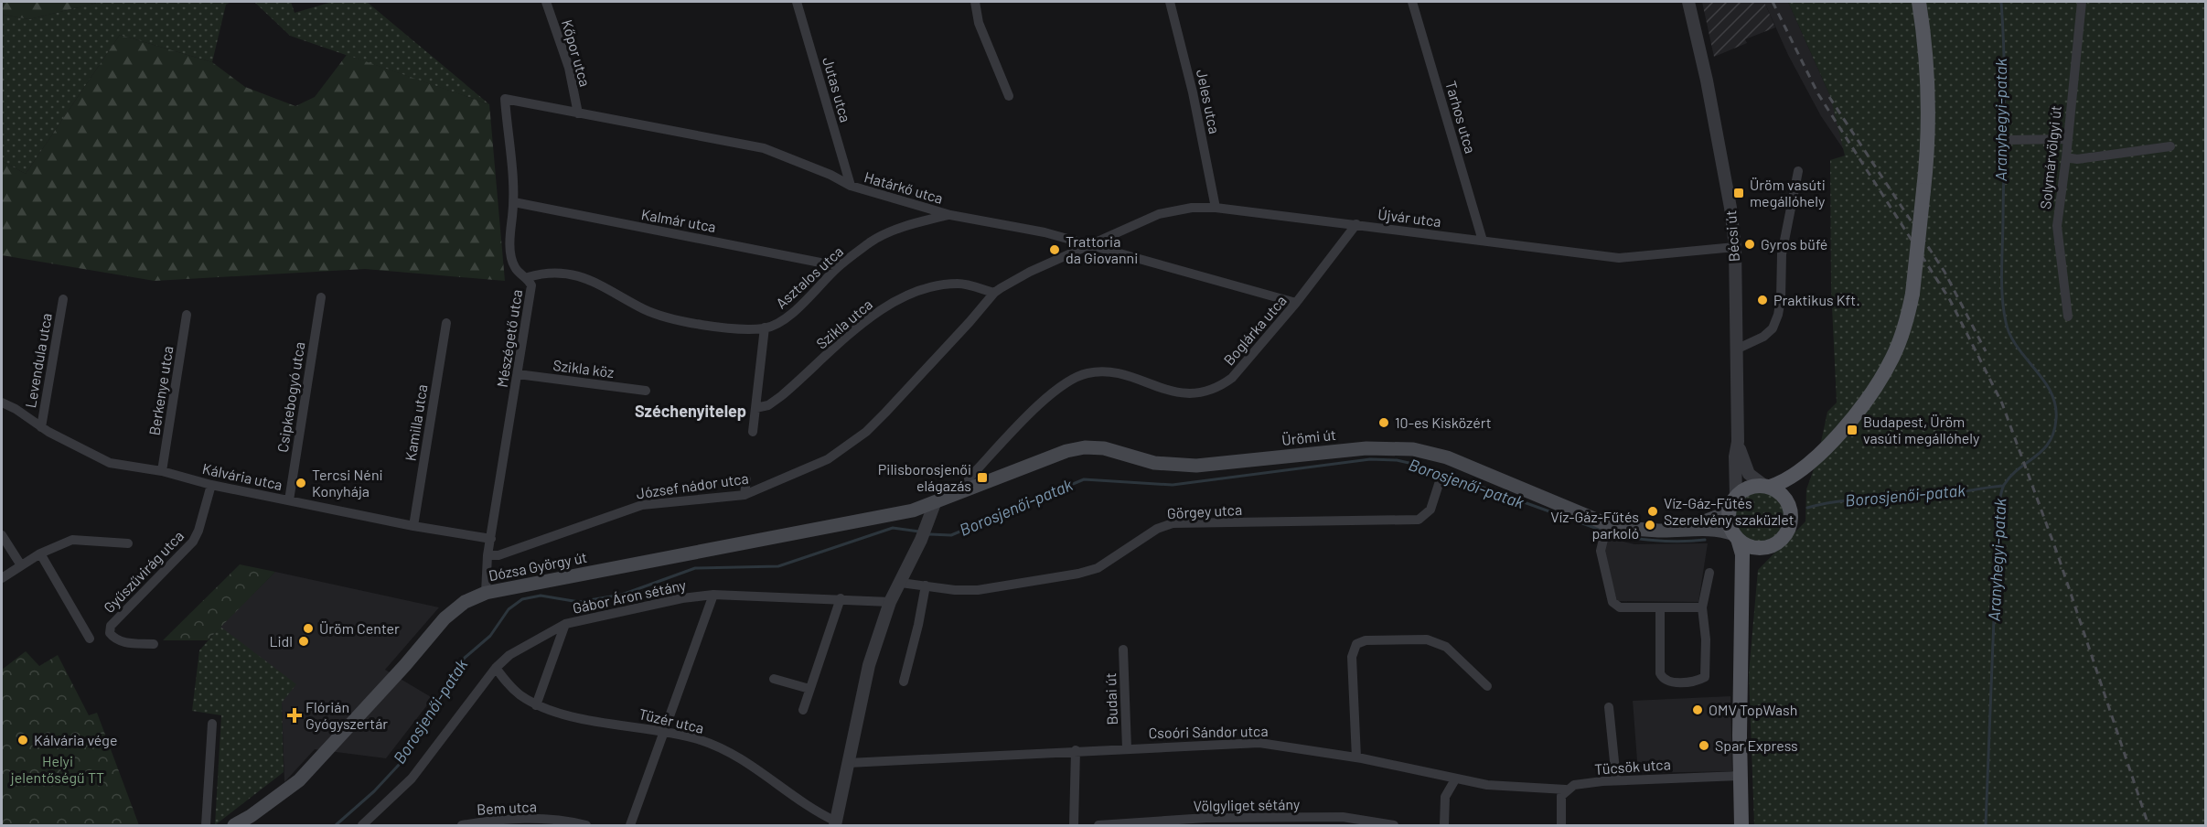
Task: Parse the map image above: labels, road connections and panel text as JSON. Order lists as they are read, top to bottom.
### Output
{
  "streets": {
    "main road": ["Ürömi út", "Dózsa György út"],
    "street": [
      "Kőpor utca",
      "Jutas utca",
      "Jeles utca",
      "Tarhos utca",
      "Solymárvölgyi út",
      "Határkő utca",
      "Újvár utca",
      "Kalmár utca",
      "Bécsi út",
      "Asztalos utca",
      "Szikla utca",
      "Boglárka utca",
      "Mészégető utca",
      "Levendula utca",
      "Szikla köz",
      "Berkenye utca",
      "Csipkebogyó utca",
      "Kamilla utca",
      "Kálvária utca",
      "József nádor utca",
      "Görgey utca",
      "Gyűszűvirág utca",
      "Gábor Áron sétány",
      "Budai út",
      "Tüzér utca",
      "Csoóri Sándor utca",
      "Tücsök utca",
      "Völgyliget sétány",
      "Bem utca"
    ]
  },
  "crossings": [
    ["Kőpor utca", "Határkő utca"],
    ["Jutas utca", "Határkő utca"],
    ["Jeles utca", "Újvár utca"],
    ["Tarhos utca", "Újvár utca"],
    ["Határkő utca", "Újvár utca"],
    ["Határkő utca", "Asztalos utca"],
    ["Határkő utca", "Boglárka utca"],
    ["Határkő utca", "Mészégető utca"],
    ["Határkő utca", "József nádor utca"],
    ["Újvár utca", "Bécsi út"],
    ["Újvár utca", "Boglárka utca"],
    ["Újvár utca", "József nádor utca"],
    ["Kalmár utca", "Asztalos utca"],
    ["Kalmár utca", "Mészégető utca"],
    ["Bécsi út", "Ürömi út"],
    ["Asztalos utca", "Mészégető utca"],
    ["Szikla utca", "József nádor utca"],
    ["Boglárka utca", "Ürömi út"],
    ["Mészégető utca", "Szikla köz"],
    ["Mészégető utca", "Kálvária utca"],
    ["Mészégető utca", "József nádor utca"],
    ["Levendula utca", "Kálvária utca"],
    ["Berkenye utca", "Kálvária utca"],
    ["Csipkebogyó utca", "Kálvária utca"],
    ["Kamilla utca", "Kálvária utca"],
    ["Ürömi út", "Dózsa György út"],
    ["Kálvária utca", "Gyűszűvirág utca"],
    ["Gábor Áron sétány", "Tüzér utca"],
    ["Budai út", "Csoóri Sándor utca"],
    ["Csoóri Sándor utca", "Tücsök utca"]
  ],
  "districts": ["Széchenyitelep"],
  "water": ["Aranyhegyi-patak", "Borosjenői-patak"],
  "parks": ["Helyi jelentőségű TT"],
  "places": {
    "transit": ["Üröm vasúti megállóhely", "Budapest, Üröm vasúti megállóhely", "Pilisborosjenői elágazás"],
    "other": [
      "Gyros büfé",
      "Trattoria da Giovanni",
      "Praktikus Kft.",
      "10-es Kisközért",
      "Tercsi Néni Konyhája",
      "Víz-Gáz-Fűtés Szerelvény szaküzlet",
      "Víz-Gáz-Fűtés parkoló",
      "Üröm Center",
      "Lidl",
      "OMV TopWash",
      "Kálvária vége",
      "Spar Express"
    ],
    "health": ["Flórián Gyógyszertár"]
  }
}
